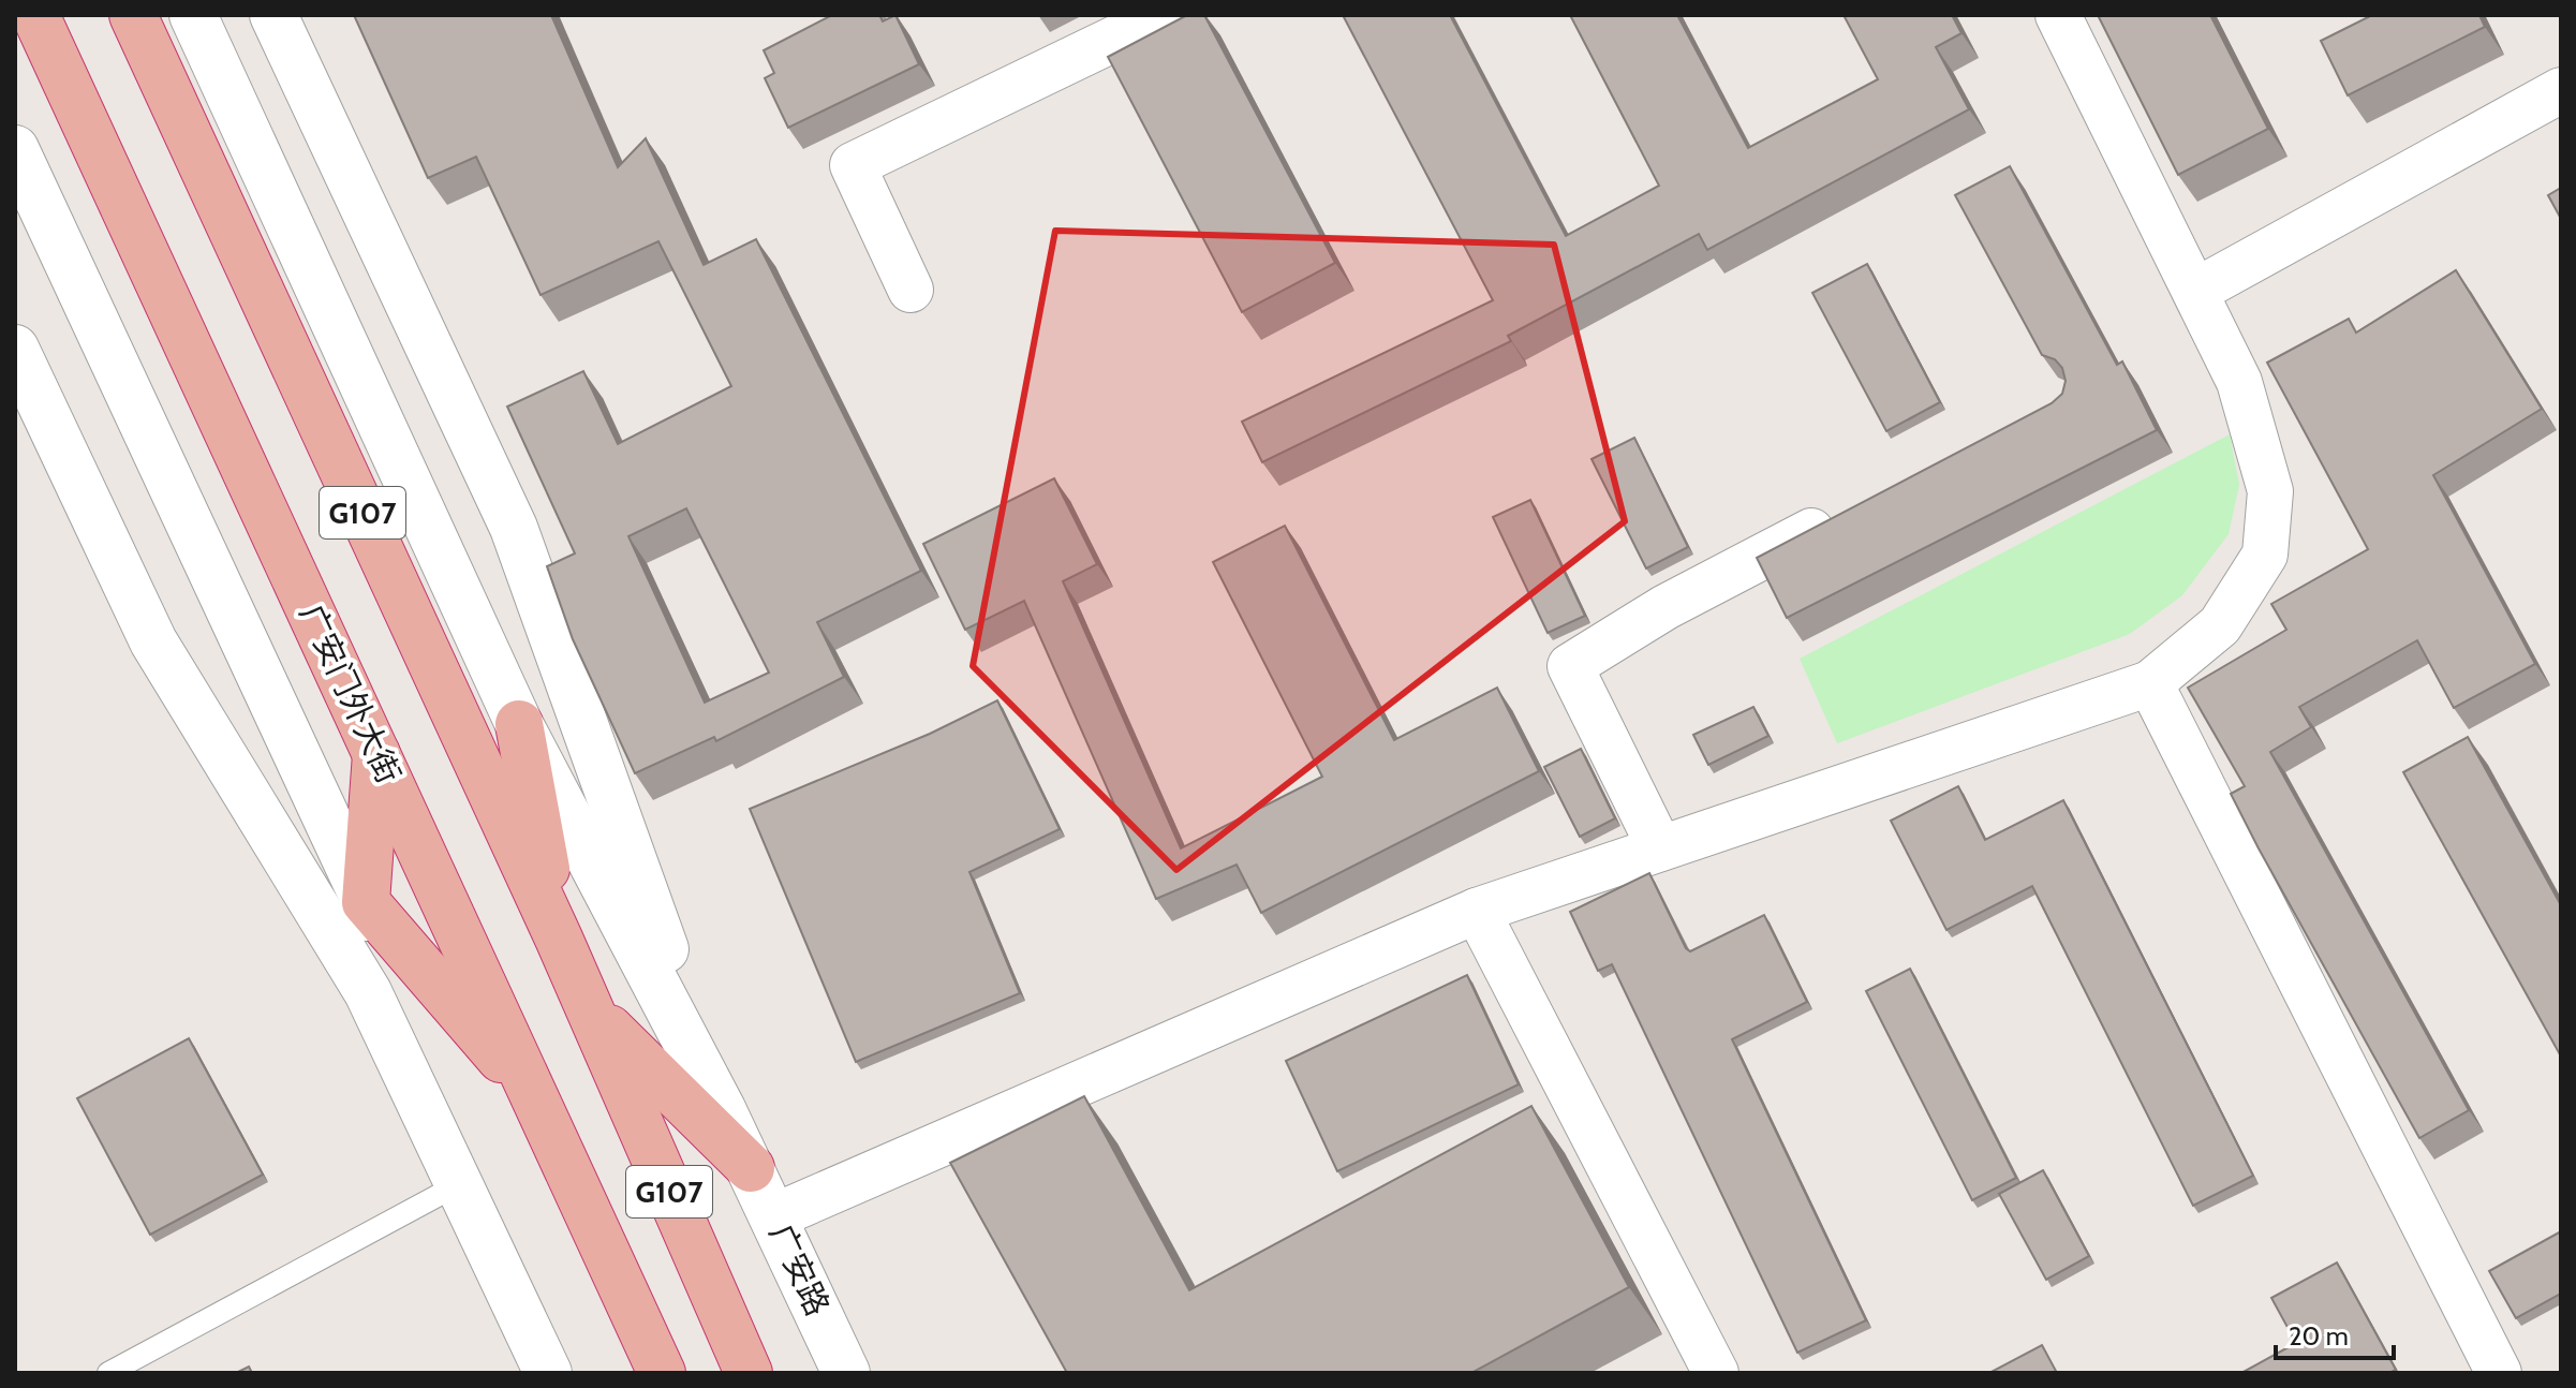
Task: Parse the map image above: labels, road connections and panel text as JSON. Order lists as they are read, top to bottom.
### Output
{
  "streets": {
    "highway": ["G107", "广安门外大街"],
    "street": ["广安路"]
  },
  "scale_bar": "20 m"
}
